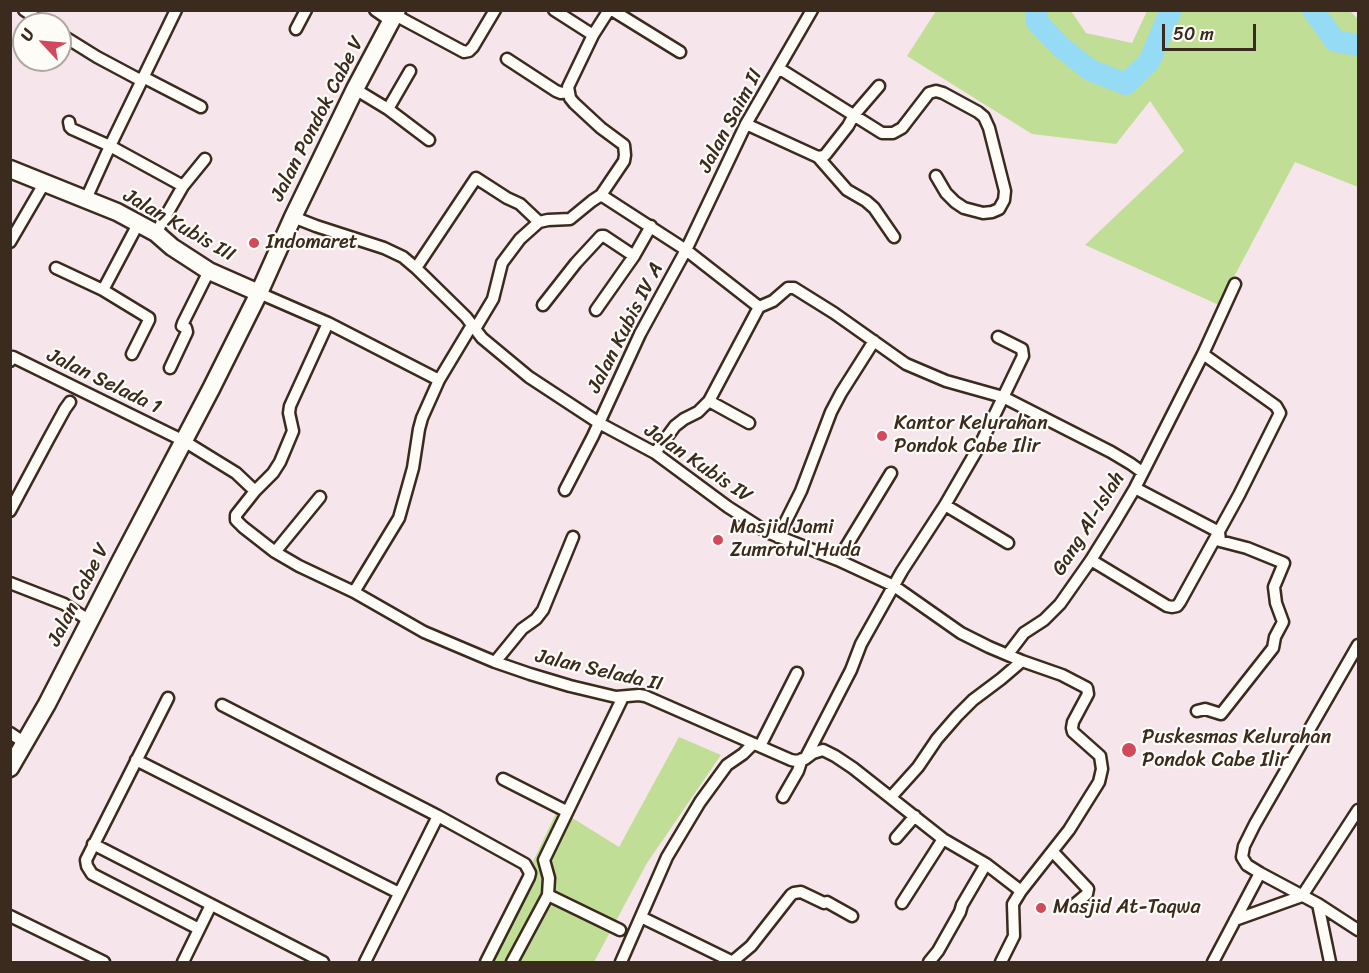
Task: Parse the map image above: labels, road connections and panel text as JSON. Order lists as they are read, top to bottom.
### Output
{
  "streets": {
    "street": [
      "Jalan Pondok Cabe V",
      "Jalan Saim II",
      "Jalan Kubis III",
      "Jalan Kubis IV A",
      "Jalan Selada 1",
      "Jalan Kubis IV",
      "Gang Al-Islah",
      "Jalan Cabe V",
      "Jalan Selada II"
    ]
  },
  "crossings": [
    ["Jalan Pondok Cabe V", "Jalan Kubis III"],
    ["Jalan Pondok Cabe V", "Jalan Selada 1"],
    ["Jalan Pondok Cabe V", "Jalan Kubis IV"],
    ["Jalan Pondok Cabe V", "Jalan Cabe V"],
    ["Jalan Saim II", "Jalan Kubis IV A"],
    ["Jalan Kubis IV A", "Jalan Kubis IV"],
    ["Jalan Selada 1", "Jalan Cabe V"],
    ["Jalan Kubis IV", "Gang Al-Islah"],
    ["Jalan Kubis IV", "Jalan Selada II"]
  ],
  "places": [
    "Indomaret",
    "Kantor Kelurahan Pondok Cabe Ilir",
    "Masjid Jami Zumrotul Huda",
    "Puskesmas Kelurahan Pondok Cabe Ilir",
    "Masjid At-Taqwa"
  ],
  "scale_bar": "50 m",
  "north": "top left"
}
